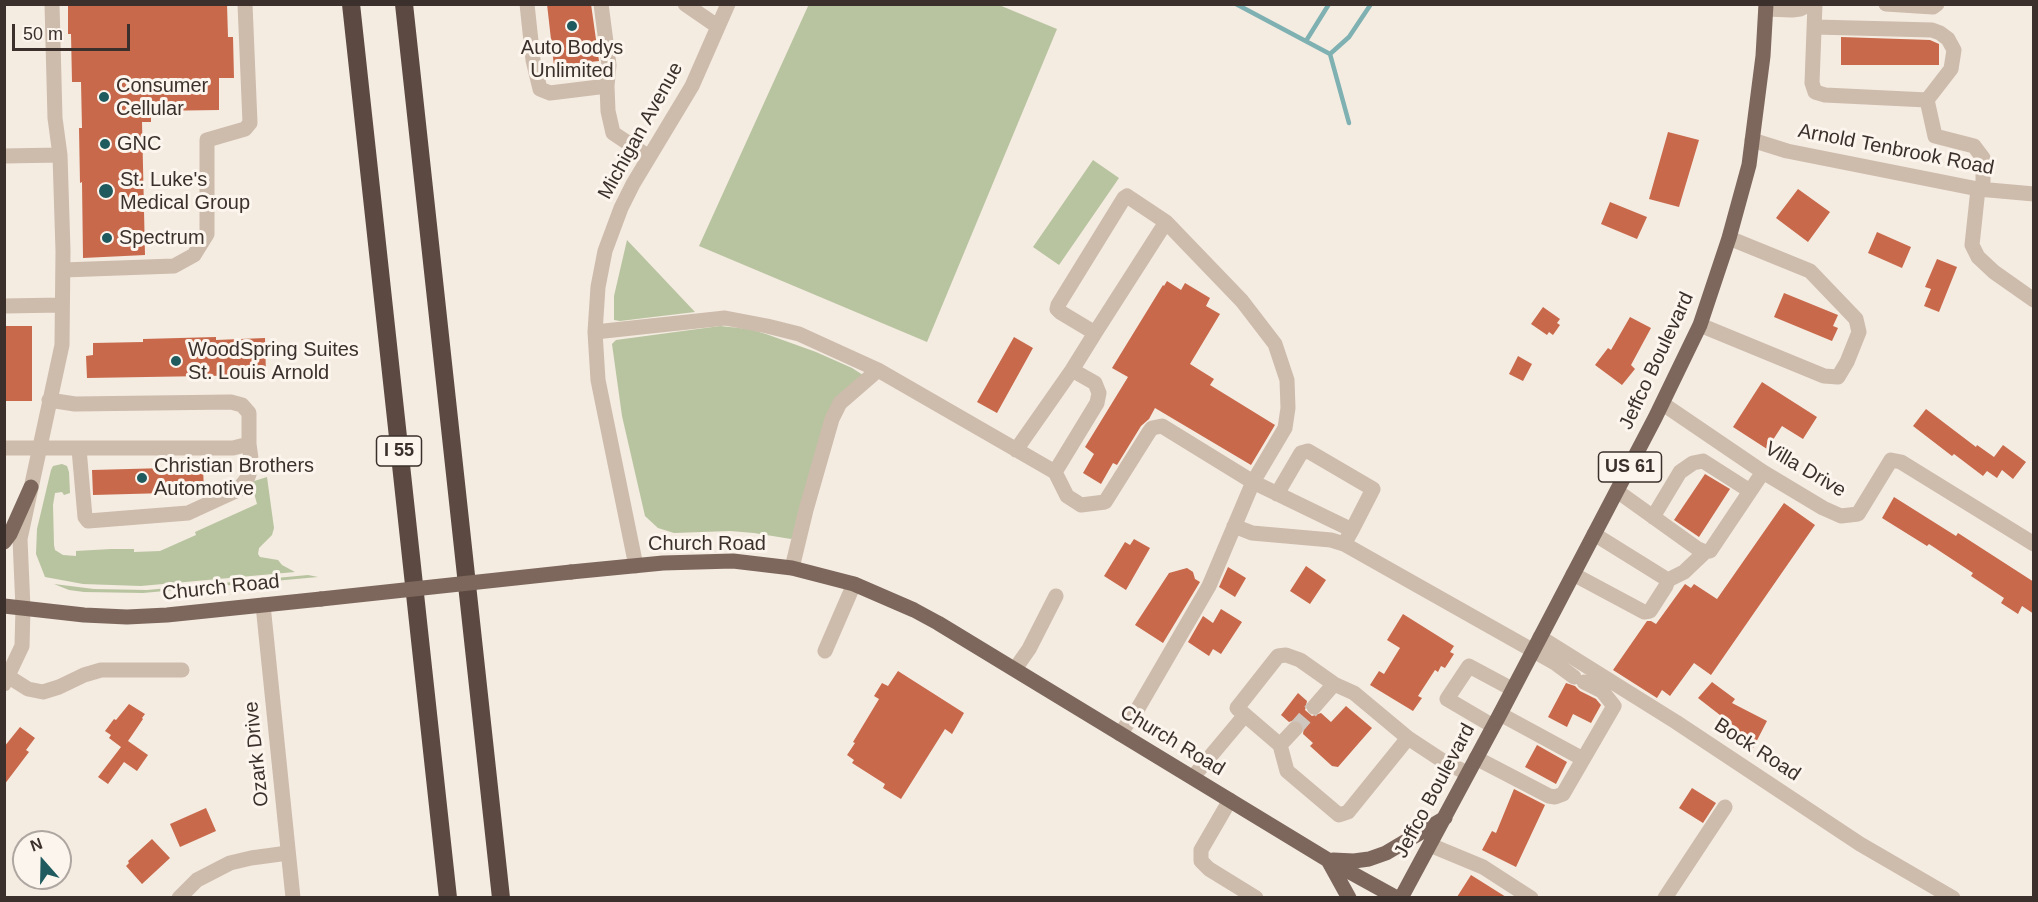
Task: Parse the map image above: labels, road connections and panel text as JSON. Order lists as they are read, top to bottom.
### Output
{
  "streets": {
    "highway": ["I 55"],
    "main road": ["Jeffco Boulevard", "US 61", "Church Road"],
    "street": [
      "Michigan Avenue",
      "Arnold Tenbrook Road",
      "Villa Drive",
      "Bock Road",
      "Ozark Drive"
    ]
  },
  "crossings": [
    ["Michigan Avenue", "Church Road"],
    ["Arnold Tenbrook Road", "Jeffco Boulevard"],
    ["Jeffco Boulevard", "Villa Drive"],
    ["Jeffco Boulevard", "Church Road"],
    ["Jeffco Boulevard", "Bock Road"],
    ["Church Road", "Ozark Drive"]
  ],
  "places": [
    "Auto Bodys Unlimited",
    "Consumer Cellular",
    "GNC",
    "St. Luke's Medical Group",
    "Spectrum",
    "WoodSpring Suites St. Louis Arnold",
    "Christian Brothers Automotive"
  ],
  "scale_bar": "50 m",
  "north": "top"
}
